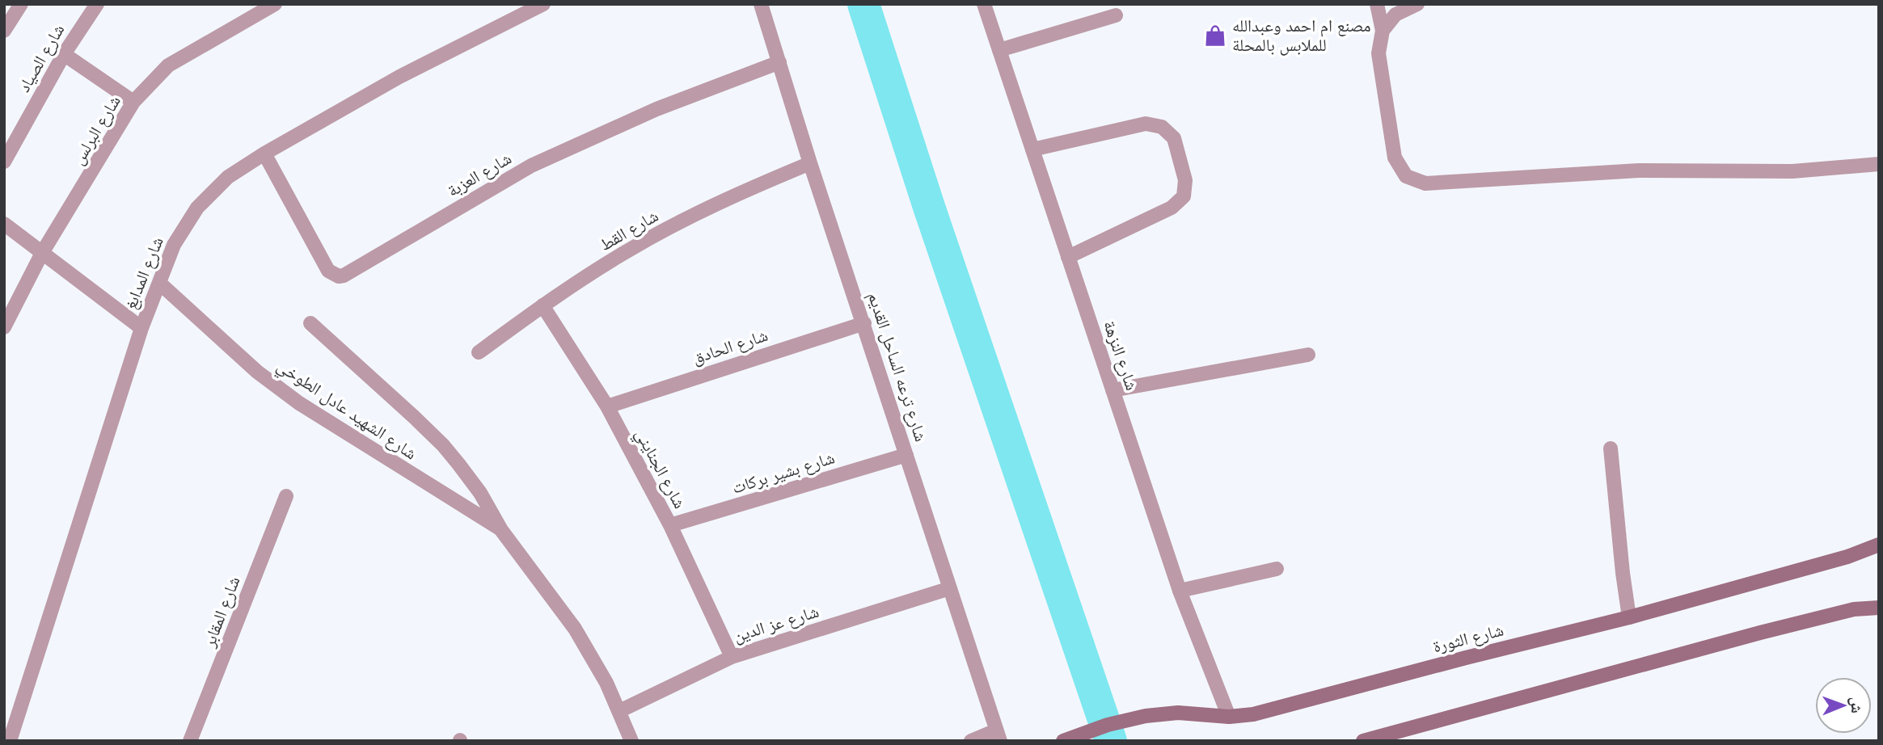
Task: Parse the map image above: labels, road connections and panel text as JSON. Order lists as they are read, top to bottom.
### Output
{
  "streets": {
    "main road": ["شارع الثورة"],
    "street": [
      "شارع الصياد",
      "شارع البرلس",
      "شارع العزبة",
      "شارع القط",
      "شارع المدابغ",
      "شارع الحادق",
      "شارع النزهة",
      "شارع ترعه الساحل القديم",
      "شارع الشهيد عادل الطوخي",
      "شارع الجنايني",
      "شارع بشير بركات",
      "شارع المقابر",
      "شارع عز الدين"
    ]
  },
  "crossings": [
    ["شارع العزبة", "شارع المدابغ"],
    ["شارع العزبة", "شارع ترعه الساحل القديم"],
    ["شارع القط", "شارع ترعه الساحل القديم"],
    ["شارع القط", "شارع الجنايني"],
    ["شارع المدابغ", "شارع الشهيد عادل الطوخي"],
    ["شارع الحادق", "شارع ترعه الساحل القديم"],
    ["شارع الحادق", "شارع الجنايني"],
    ["شارع النزهة", "شارع الثورة"],
    ["شارع ترعه الساحل القديم", "شارع بشير بركات"],
    ["شارع ترعه الساحل القديم", "شارع عز الدين"],
    ["شارع الشهيد عادل الطوخي", "شارع عز الدين"],
    ["شارع الجنايني", "شارع بشير بركات"],
    ["شارع الجنايني", "شارع عز الدين"]
  ],
  "places": {
    "shop": ["مصنع ام احمد وعبدالله للملابس بالمحلة"]
  },
  "north": "right"
}
